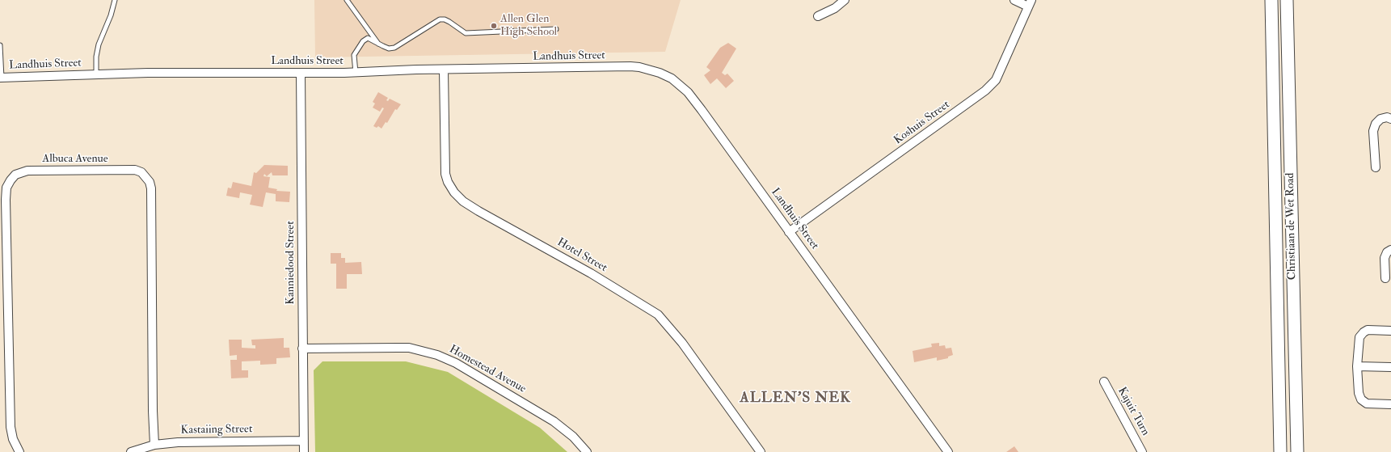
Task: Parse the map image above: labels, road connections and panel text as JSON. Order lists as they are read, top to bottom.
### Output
{
  "streets": {
    "main road": ["Christiaan de Wet Road"],
    "street": [
      "Landhuis Street",
      "Koshuis Street",
      "Albuca Avenue",
      "Hotel Street",
      "Kanniedood Street",
      "Homestead Avenue",
      "Kajuit Turn",
      "Kastaiing Street"
    ]
  },
  "crossings": [
    ["Landhuis Street", "Koshuis Street"],
    ["Landhuis Street", "Hotel Street"],
    ["Landhuis Street", "Kanniedood Street"],
    ["Albuca Avenue", "Kastaiing Street"],
    ["Kanniedood Street", "Homestead Avenue"],
    ["Kanniedood Street", "Kastaiing Street"]
  ],
  "districts": ["ALLEN'S NEK"],
  "places": ["Allen Glen High School"]
}
